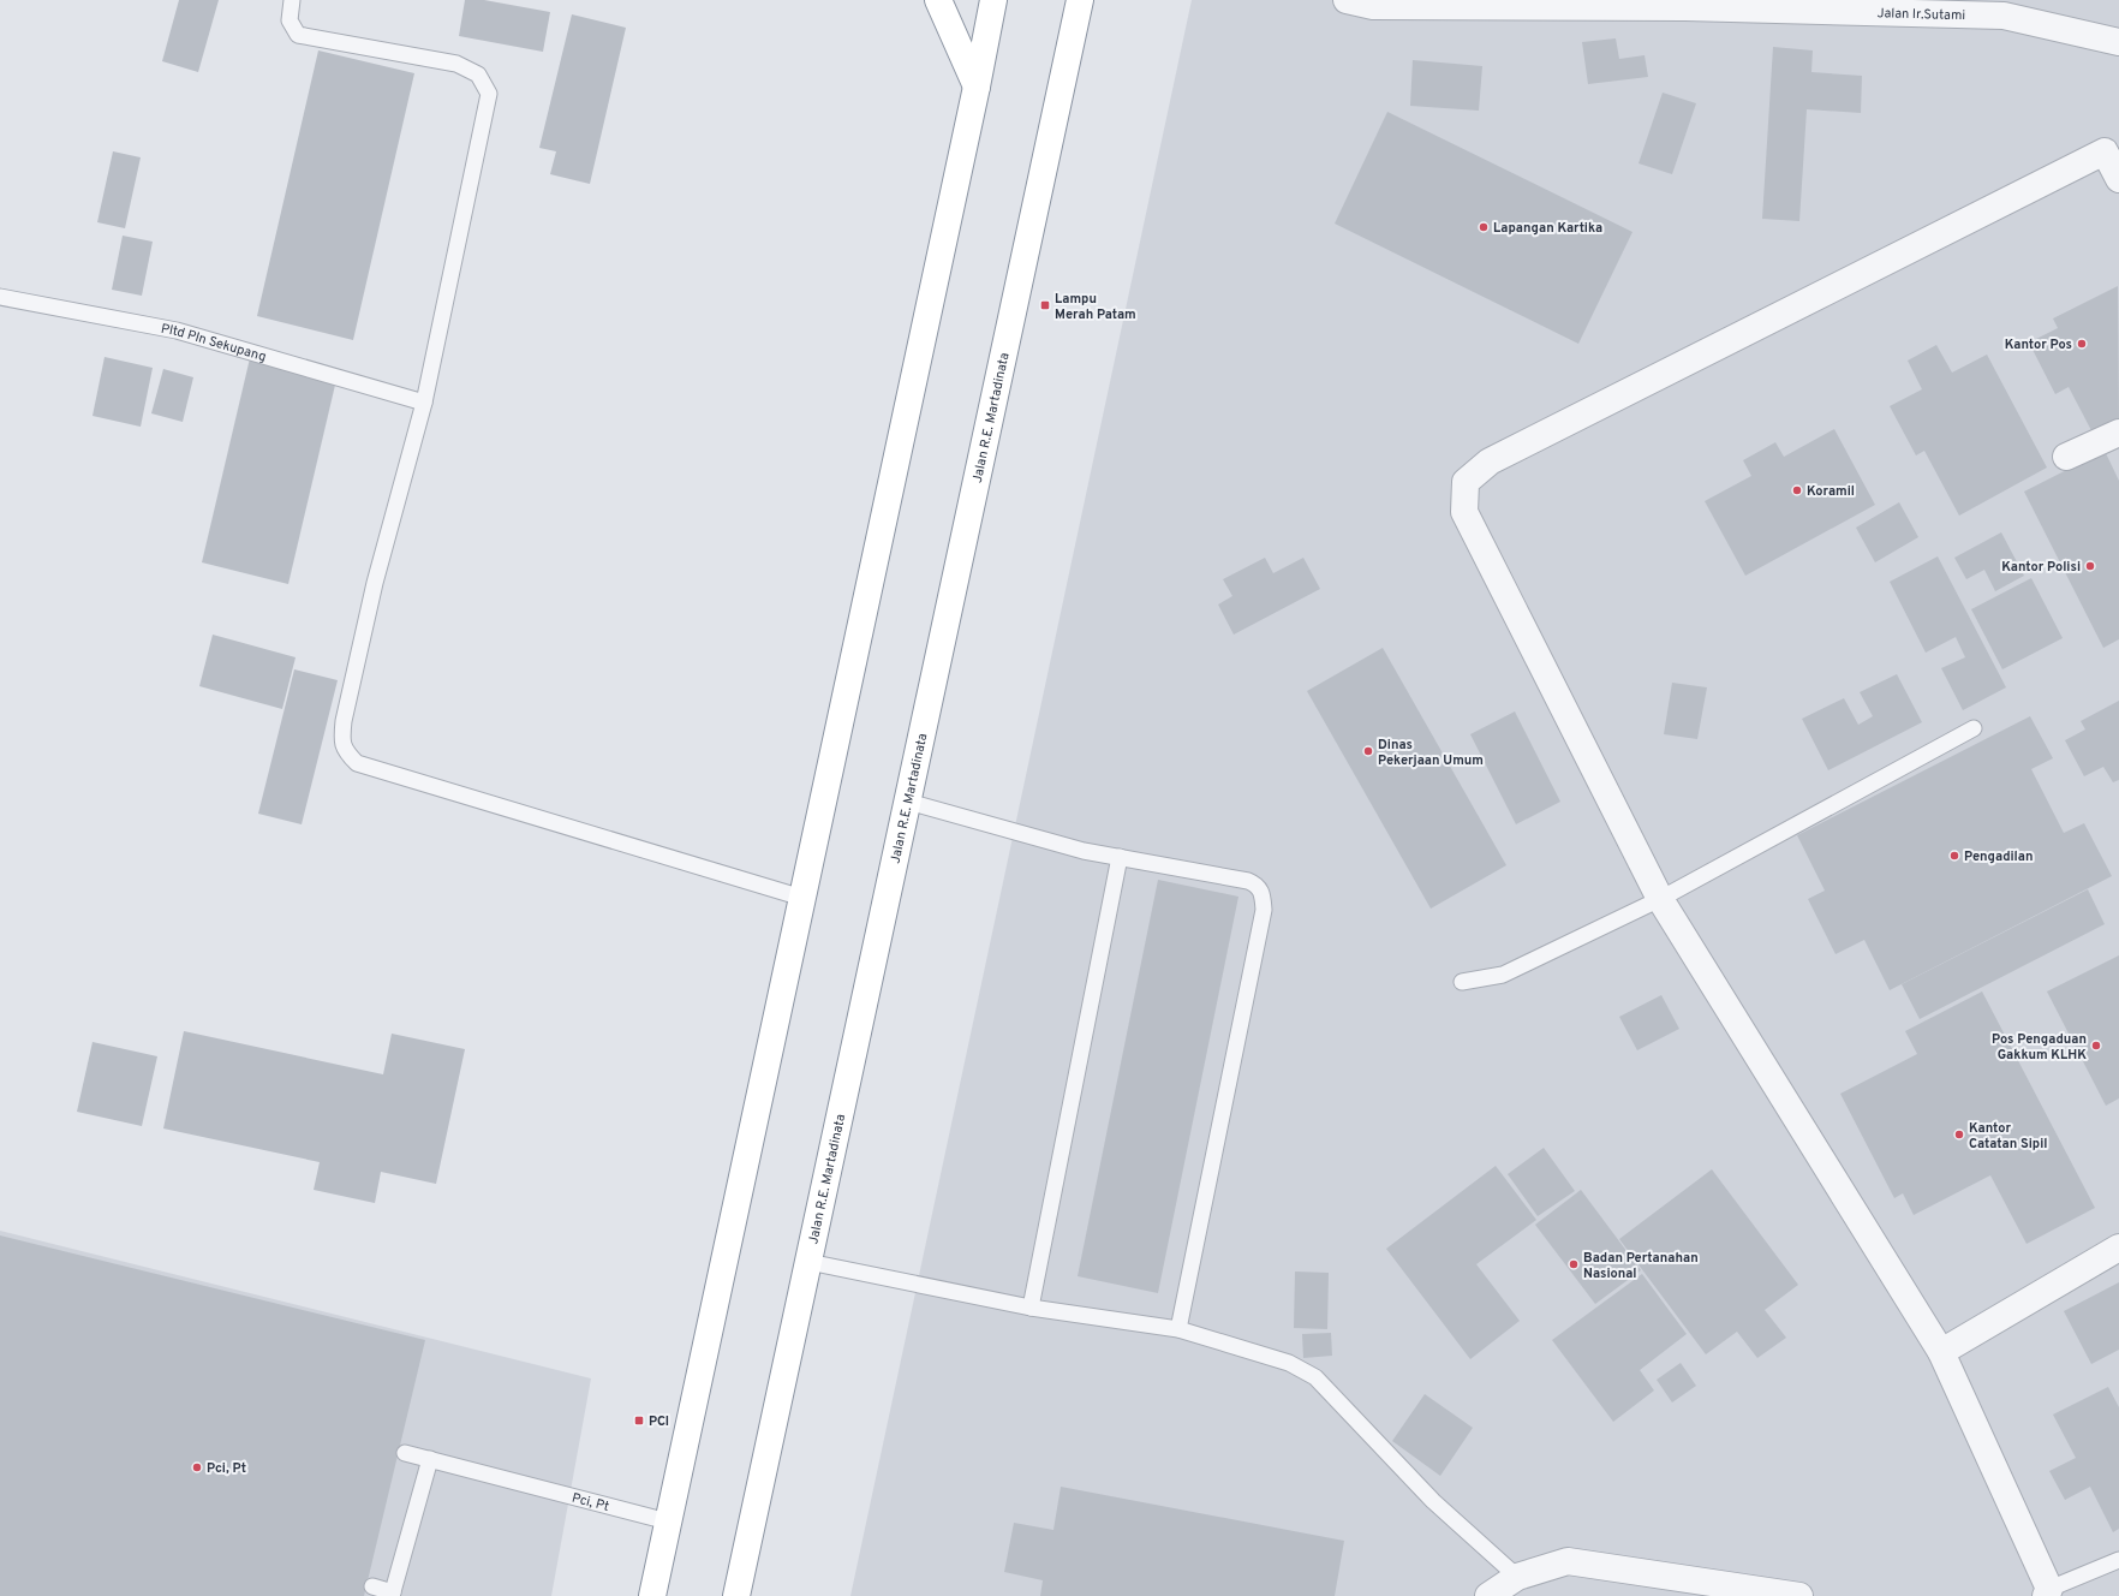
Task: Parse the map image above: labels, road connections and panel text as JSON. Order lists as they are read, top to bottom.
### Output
{
  "streets": {
    "highway": ["Jalan R.E. Martadinata"],
    "street": ["Jalan Ir.Sutami"],
    "lane": ["Pltd Pln Sekupang", "Pci, Pt"]
  },
  "places": {
    "other": [
      "Lapangan Kartika",
      "Kantor Pos",
      "Koramil",
      "Kantor Polisi",
      "Dinas Pekerjaan Umum",
      "Pengadilan",
      "Pos Pengaduan Gakkum KLHK",
      "Kantor Catatan Sipil",
      "Badan Pertanahan Nasional",
      "Pci, Pt"
    ],
    "transit": ["Lampu Merah Patam", "PCI"]
  }
}
